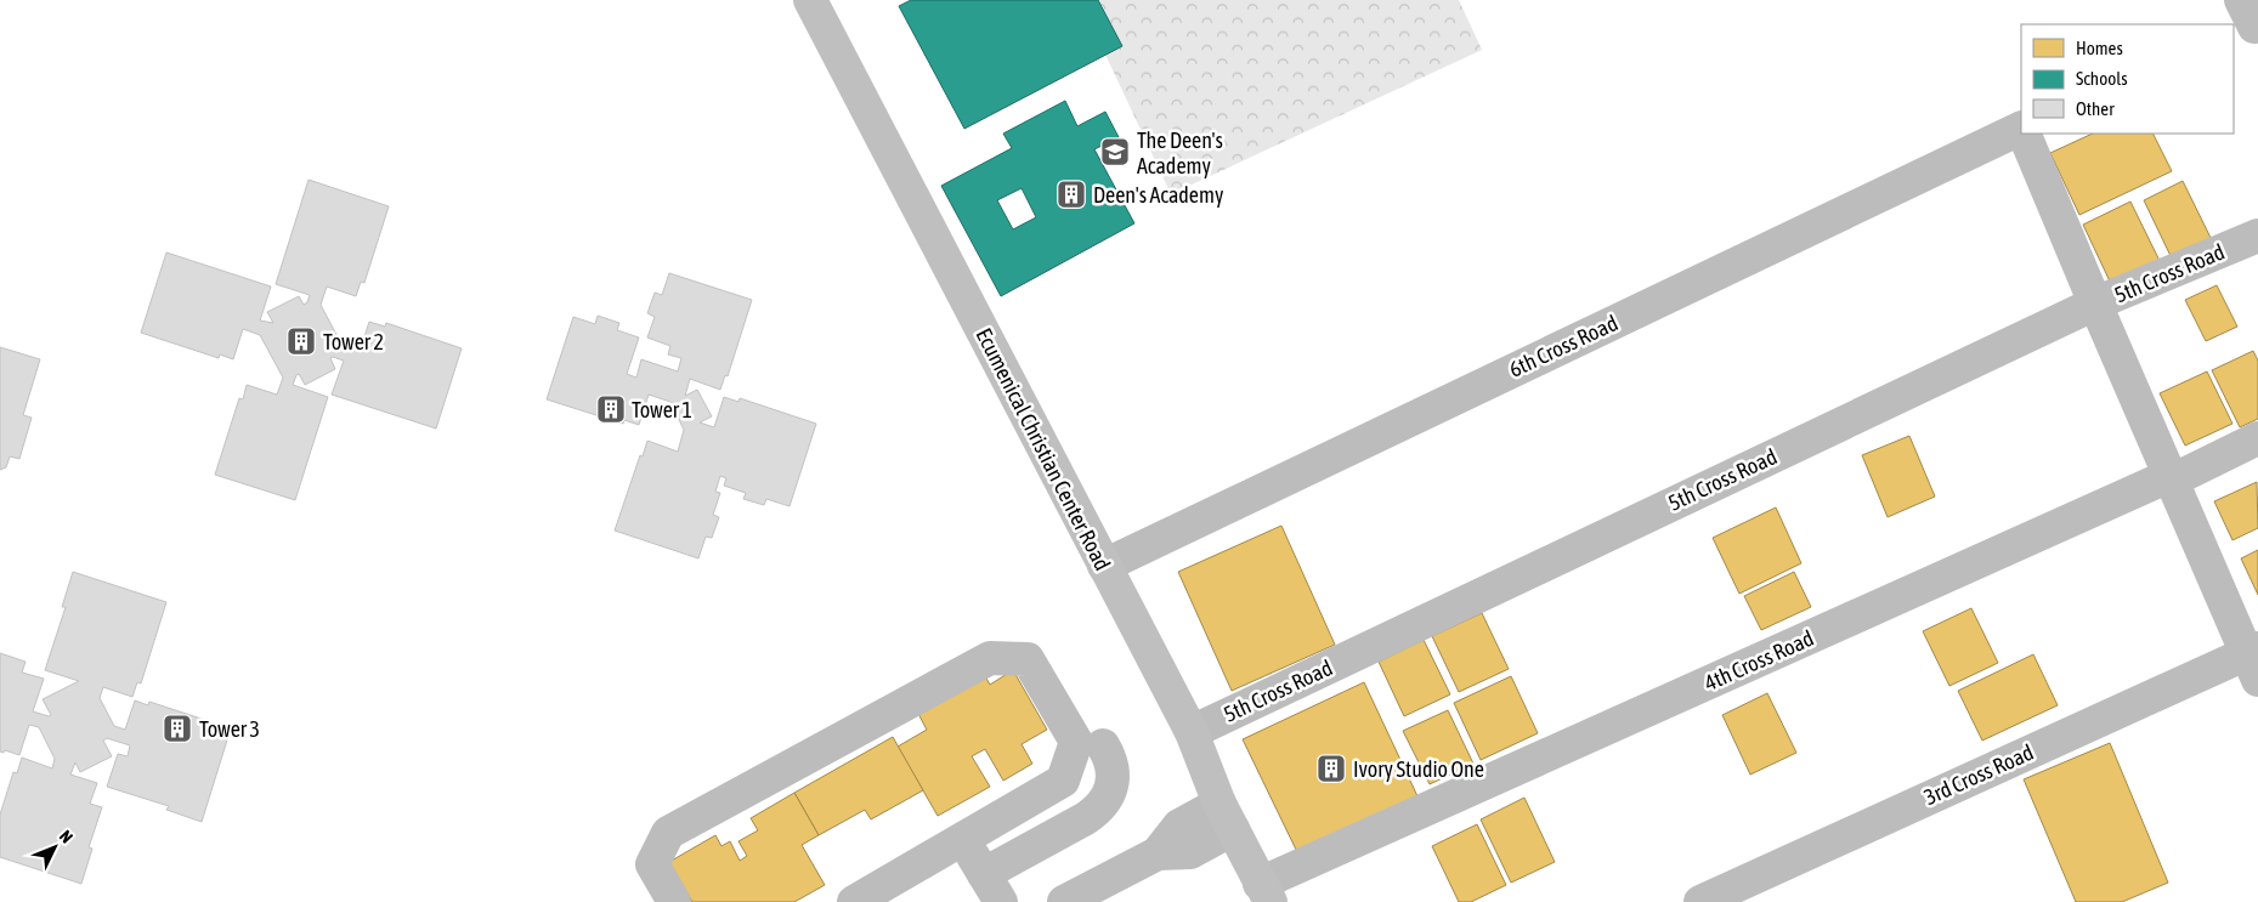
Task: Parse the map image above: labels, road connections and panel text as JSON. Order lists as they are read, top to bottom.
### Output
{
  "streets": {
    "street": [
      "5th Cross Road",
      "6th Cross Road",
      "Ecumenical Christian Center Road",
      "4th Cross Road",
      "3rd Cross Road"
    ]
  },
  "crossings": [
    ["5th Cross Road", "Ecumenical Christian Center Road"],
    ["6th Cross Road", "Ecumenical Christian Center Road"],
    ["Ecumenical Christian Center Road", "4th Cross Road"]
  ],
  "places": {
    "school or university": ["The Deen's Academy"],
    "building": [
      "Deen's Academy",
      "Tower 2",
      "Tower 1",
      "Tower 3",
      "Ivory Studio One"
    ]
  },
  "legend": ["Homes", "Schools", "Other"],
  "north": "top right"
}
